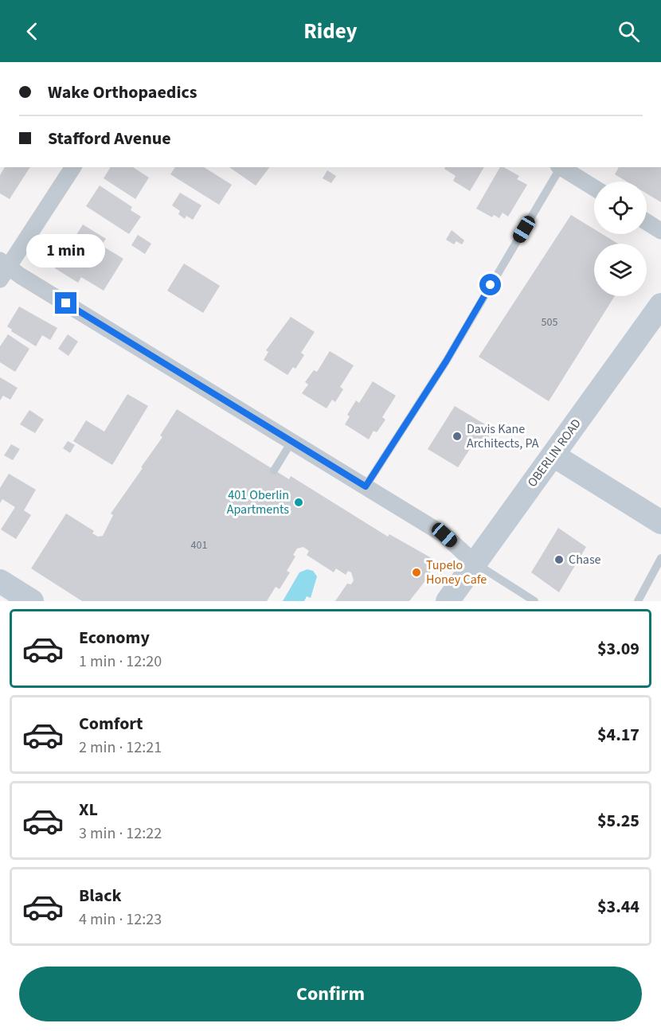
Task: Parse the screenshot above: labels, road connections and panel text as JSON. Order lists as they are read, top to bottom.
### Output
{
  "streets": {
    "main road": ["OBERLIN ROAD"]
  },
  "places": [
    "Davis Kane Architects, PA",
    "401 Oberlin Apartments",
    "Chase",
    "Tupelo Honey Cafe"
  ],
  "house_numbers": ["505", "401"],
  "page": {
    "header": "Ridey",
    "banner": ["Wake Orthopaedics", "Stafford Avenue"],
    "bubble": "1 min",
    "list": [
      {
        "name": "Economy",
        "note": "1 min · 12:20",
        "value": "$3.09"
      },
      {
        "name": "Comfort",
        "note": "2 min · 12:21",
        "value": "$4.17"
      },
      {
        "name": "XL",
        "note": "3 min · 12:22",
        "value": "$5.25"
      },
      {
        "name": "Black",
        "note": "4 min · 12:23",
        "value": "$3.44"
      }
    ],
    "buttons": "Confirm"
  }
}
